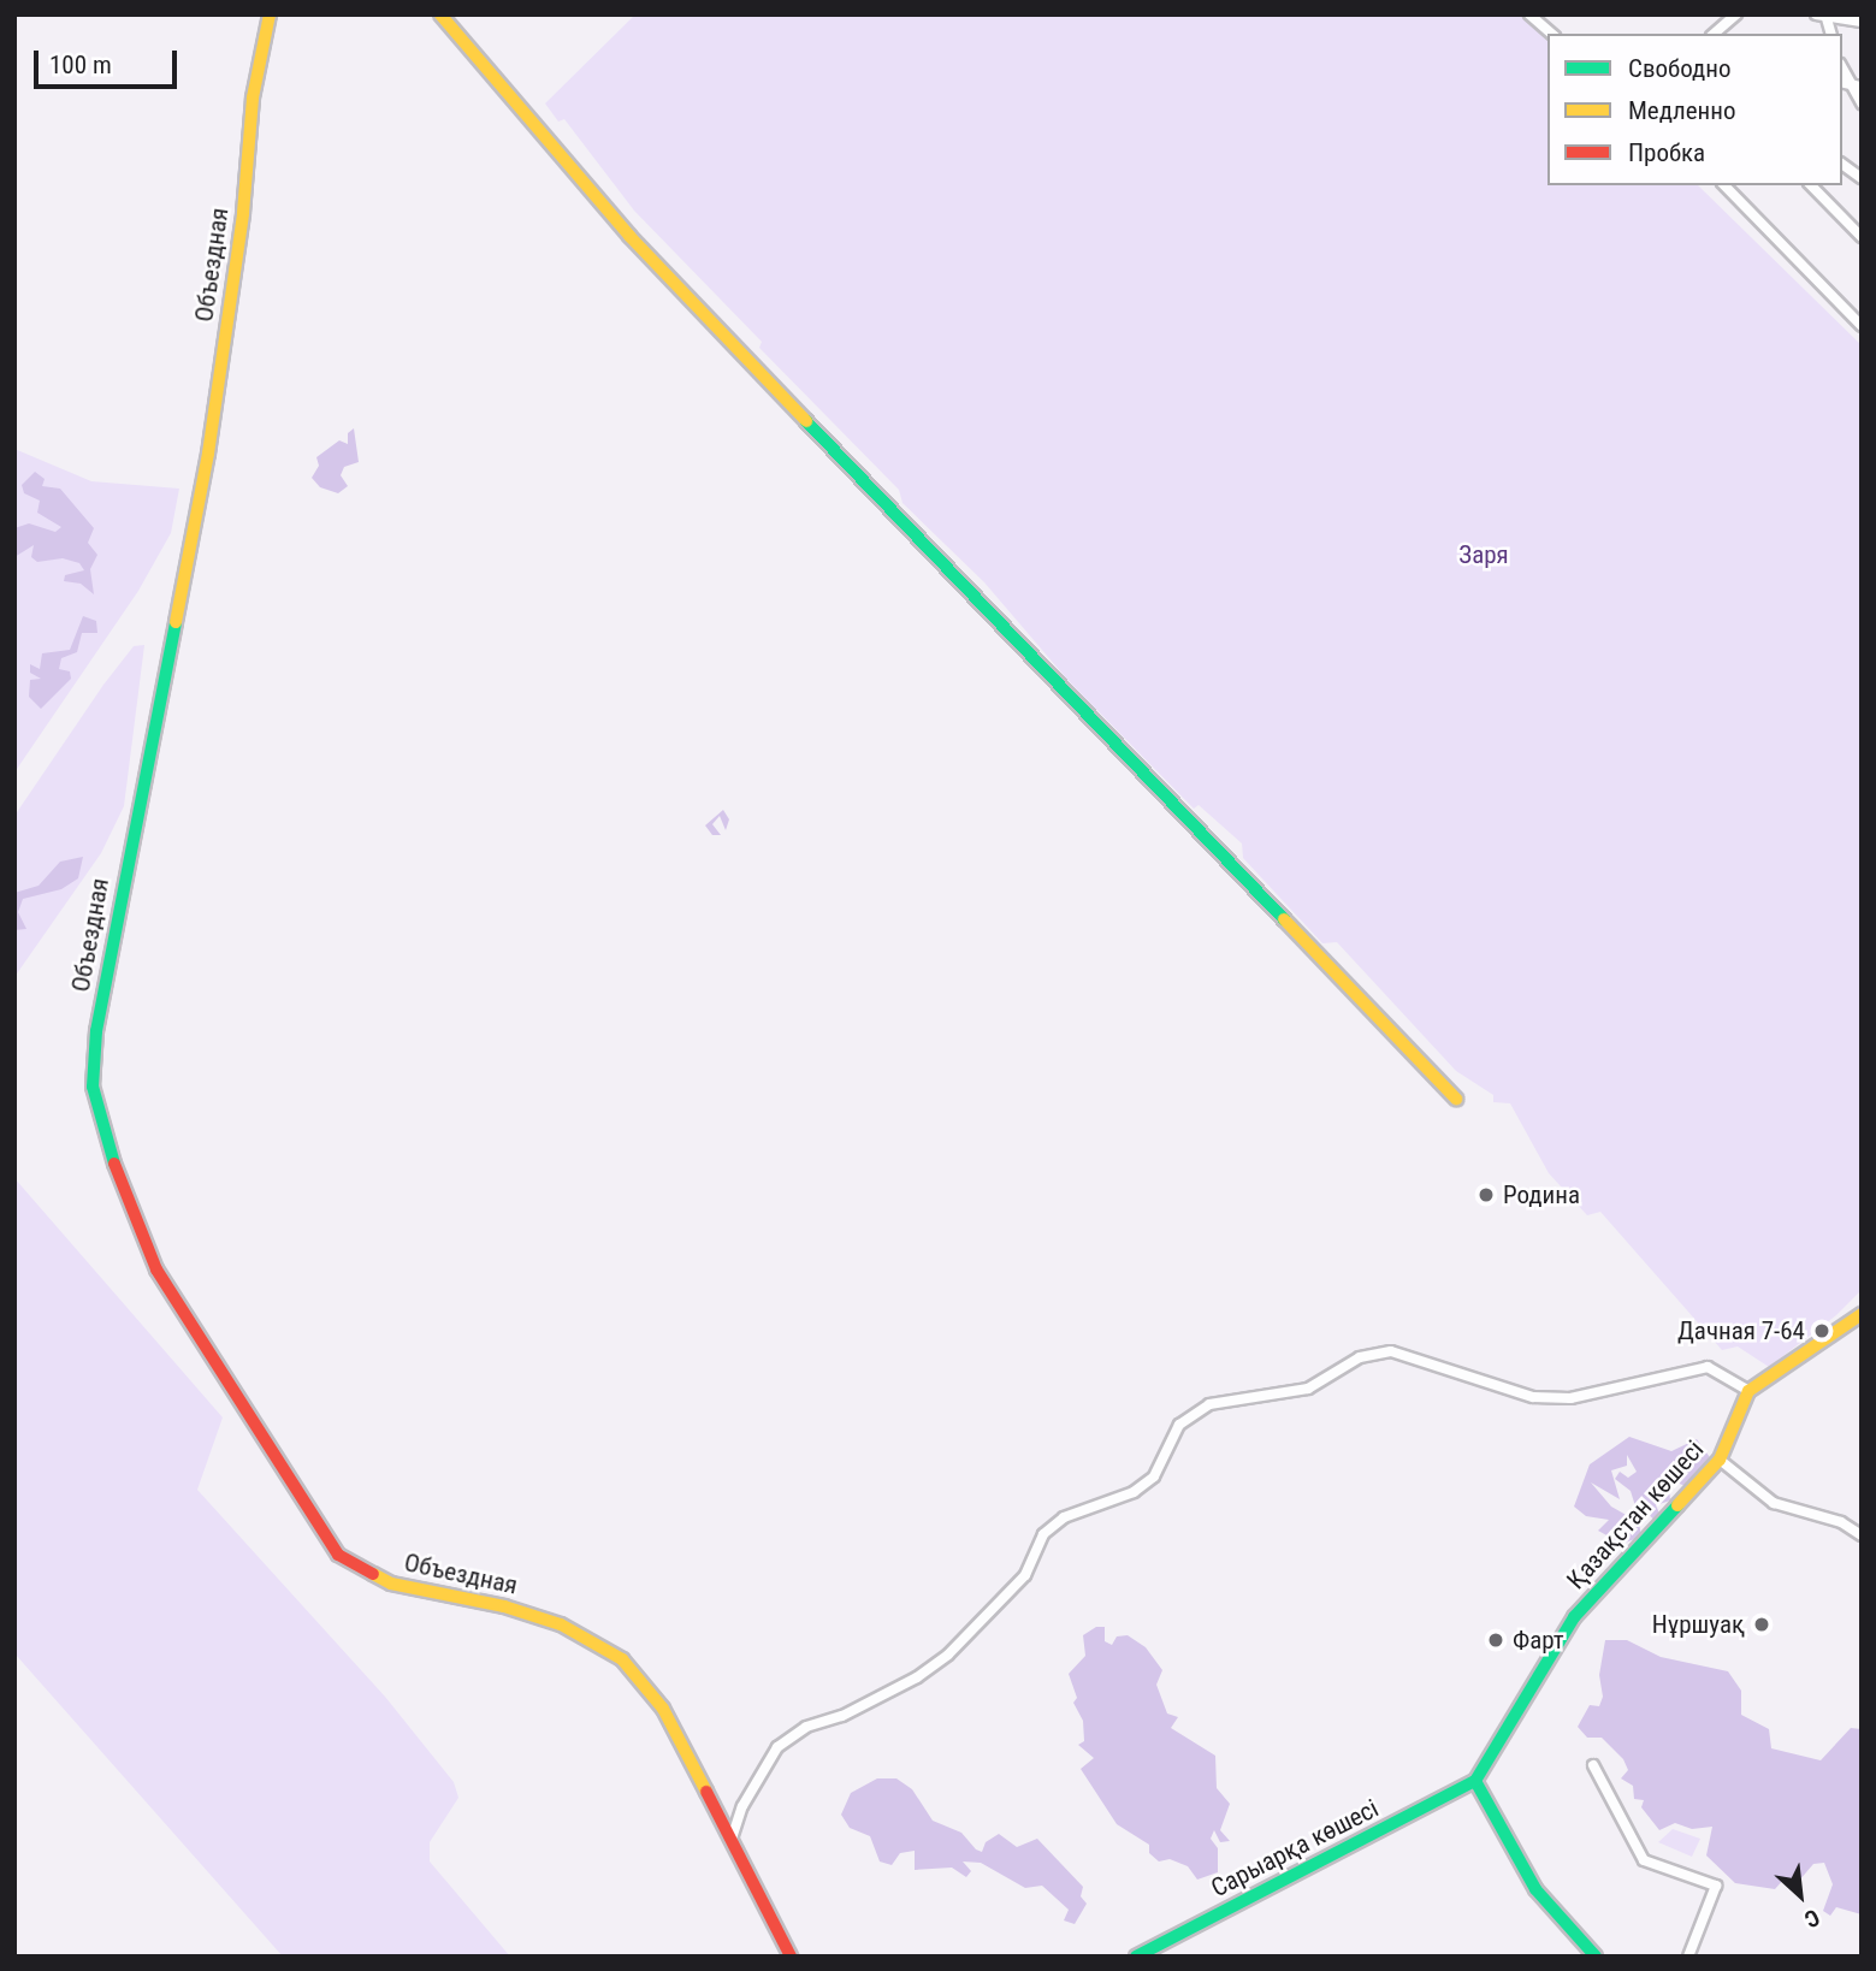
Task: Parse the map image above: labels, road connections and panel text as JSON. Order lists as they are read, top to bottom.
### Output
{
  "streets": {
    "street": ["Объездная", "Қазақстан көшесі", "Сарыарқа көшесі"]
  },
  "crossings": [
    ["Қазақстан көшесі", "Сарыарқа көшесі"]
  ],
  "parks": ["Заря"],
  "places": [
    "Родина",
    "Дачная 7-64",
    "Нұршуақ",
    "Фарт"
  ],
  "legend": ["Свободно", "Медленно", "Пробка"],
  "scale_bar": "100 m",
  "north": "bottom right"
}
